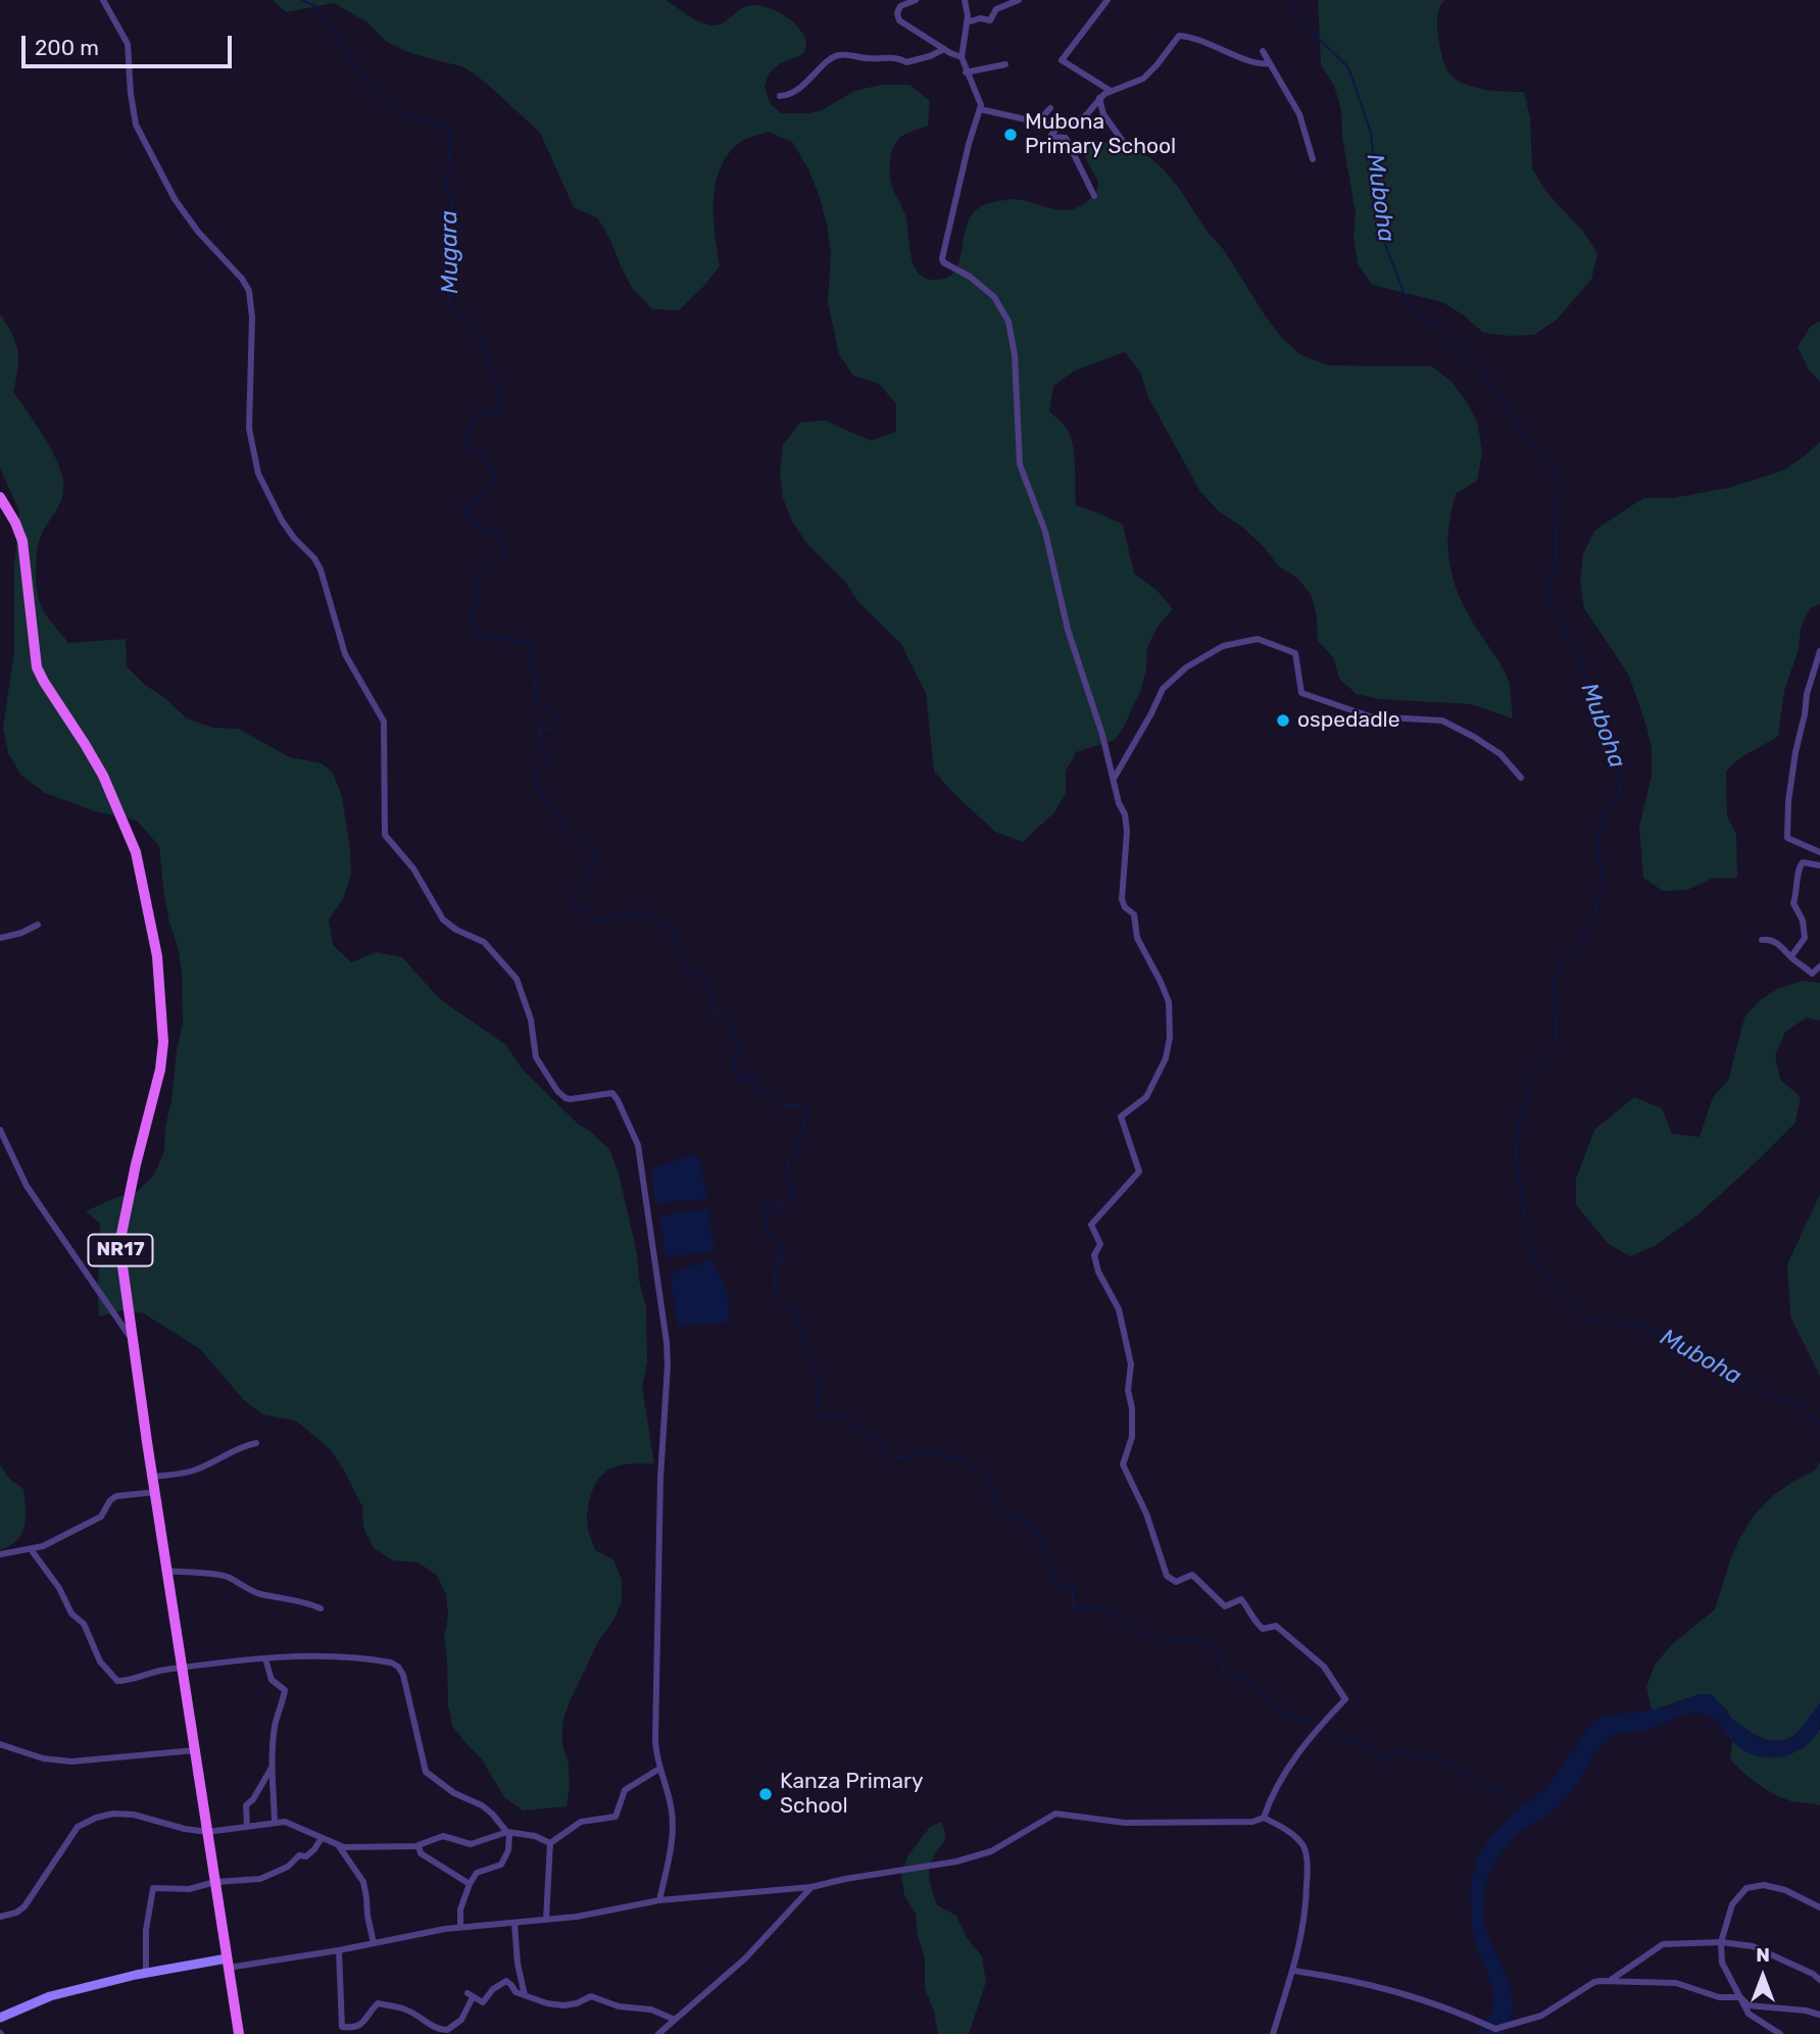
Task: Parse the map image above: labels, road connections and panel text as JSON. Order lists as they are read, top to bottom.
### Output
{
  "streets": {
    "main road": ["NR17"]
  },
  "water": ["Muboha", "Mugara"],
  "places": ["Mubona Primary School", "ospedadle", "Kanza Primary School"],
  "scale_bar": "200 m",
  "north": "top"
}
